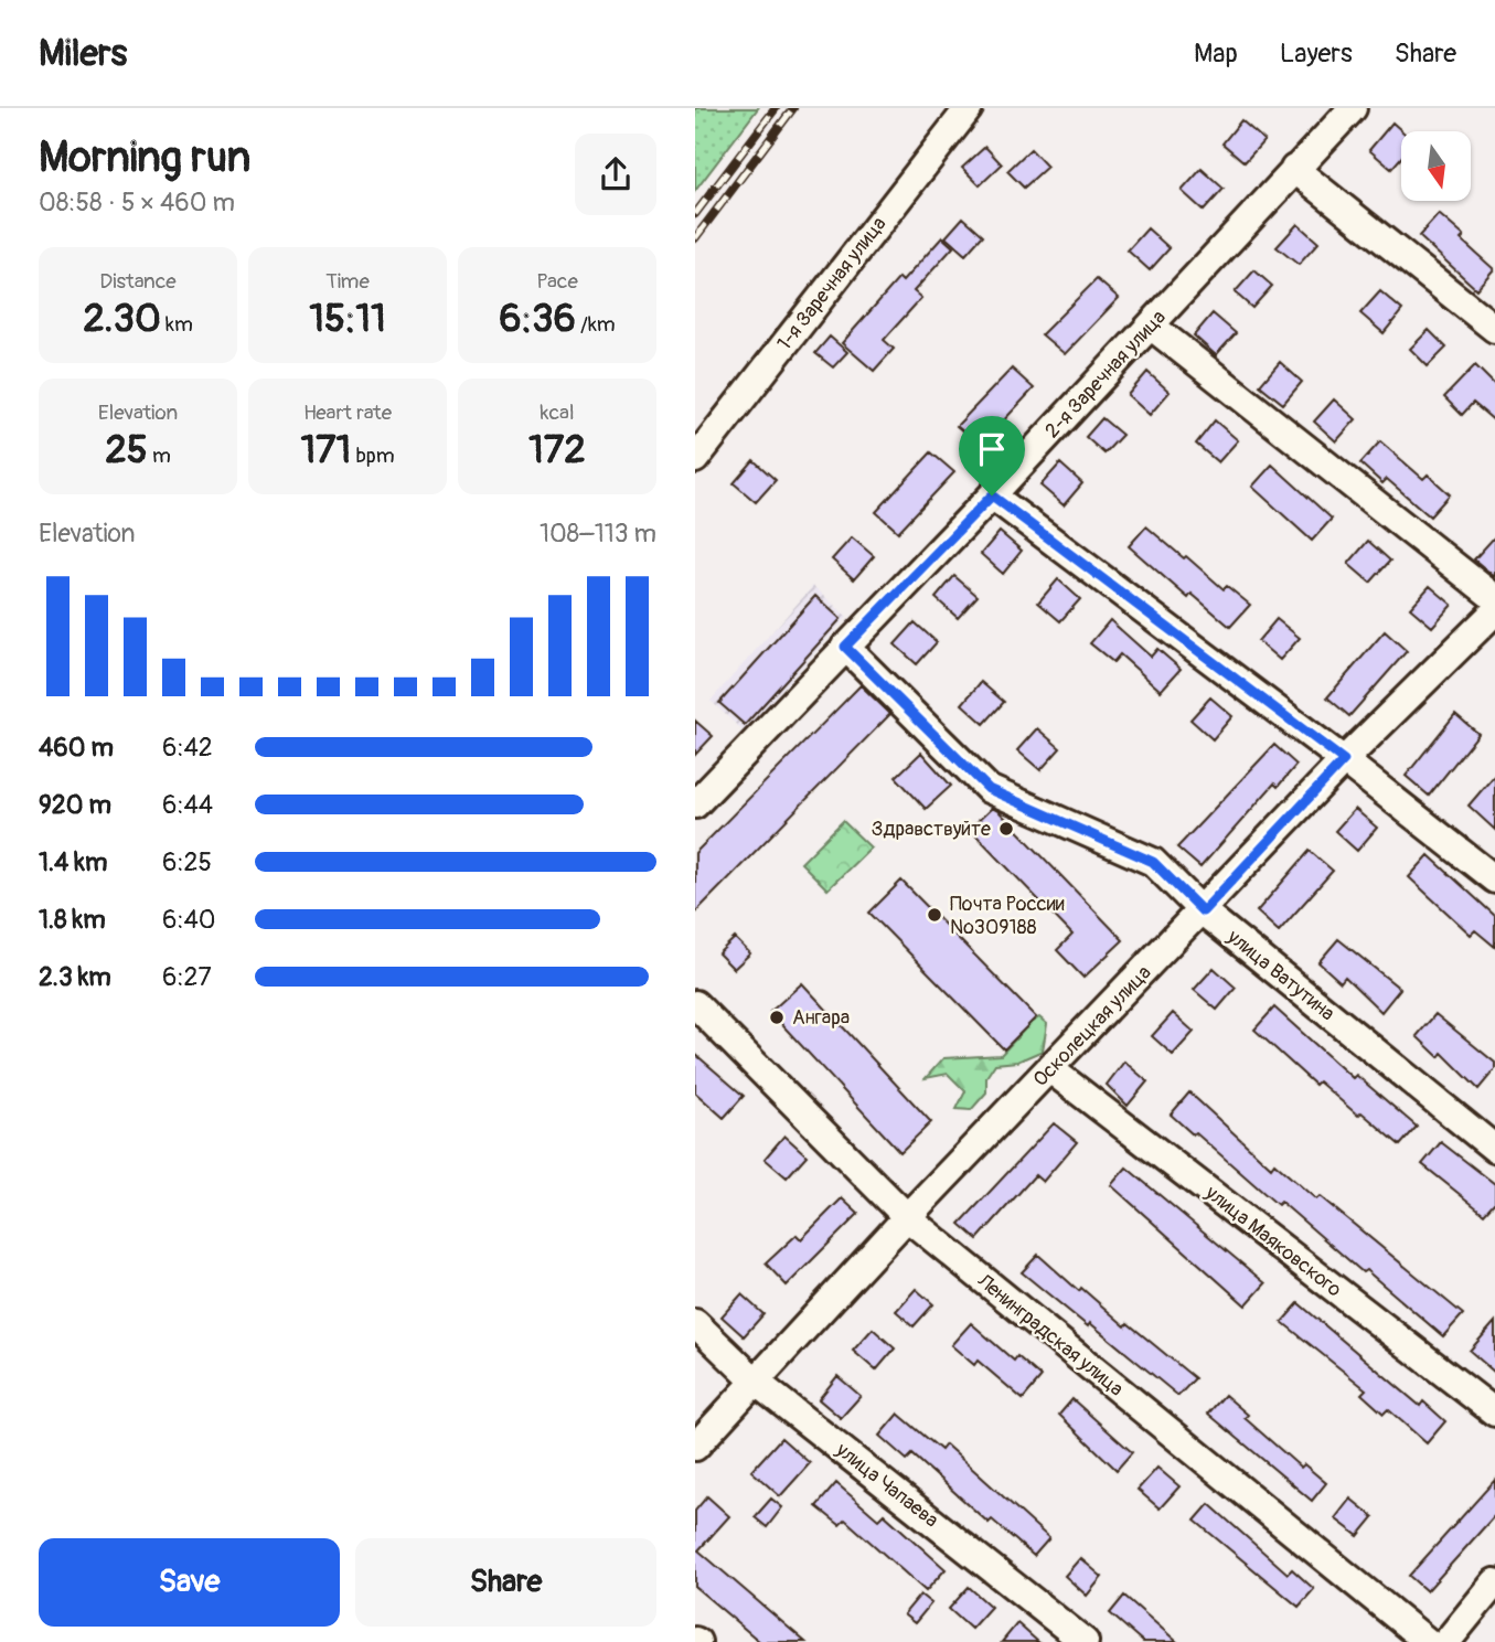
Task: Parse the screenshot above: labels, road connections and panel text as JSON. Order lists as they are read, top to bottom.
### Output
{
  "streets": {
    "street": [
      "1-я Заречная улица",
      "2-я Заречная улица",
      "улица Ватутина",
      "Осколецкая улица",
      "улица Маяковского",
      "Ленинградская улица",
      "улица Чапаева"
    ]
  },
  "crossings": [
    ["2-я Заречная улица", "улица Ватутина"],
    ["улица Ватутина", "Осколецкая улица"],
    ["Осколецкая улица", "улица Маяковского"],
    ["Осколецкая улица", "Ленинградская улица"],
    ["Осколецкая улица", "улица Чапаева"]
  ],
  "places": ["Здравствуйте", "Почта России №309188", "Ангара"],
  "north": "bottom",
  "page": {
    "header": "Milers",
    "nav": ["Map", "Layers", "Share"],
    "heading": ["Morning run", "08:58 · 5 × 460 m"],
    "stats": [
      ["Distance", "2.30 km"],
      ["Time", "15:11"],
      ["Pace", "6:36 /km"],
      ["Elevation", "25 m"],
      ["Heart rate", "171 bpm"],
      ["kcal", "172"]
    ],
    "chart": ["Elevation", "108–113 m"],
    "list": [
      {
        "name": "460 m",
        "note": "6:42"
      },
      {
        "name": "920 m",
        "note": "6:44"
      },
      {
        "name": "1.4 km",
        "note": "6:25"
      },
      {
        "name": "1.8 km",
        "note": "6:40"
      },
      {
        "name": "2.3 km",
        "note": "6:27"
      }
    ],
    "buttons": ["Save", "Share"]
  }
}
